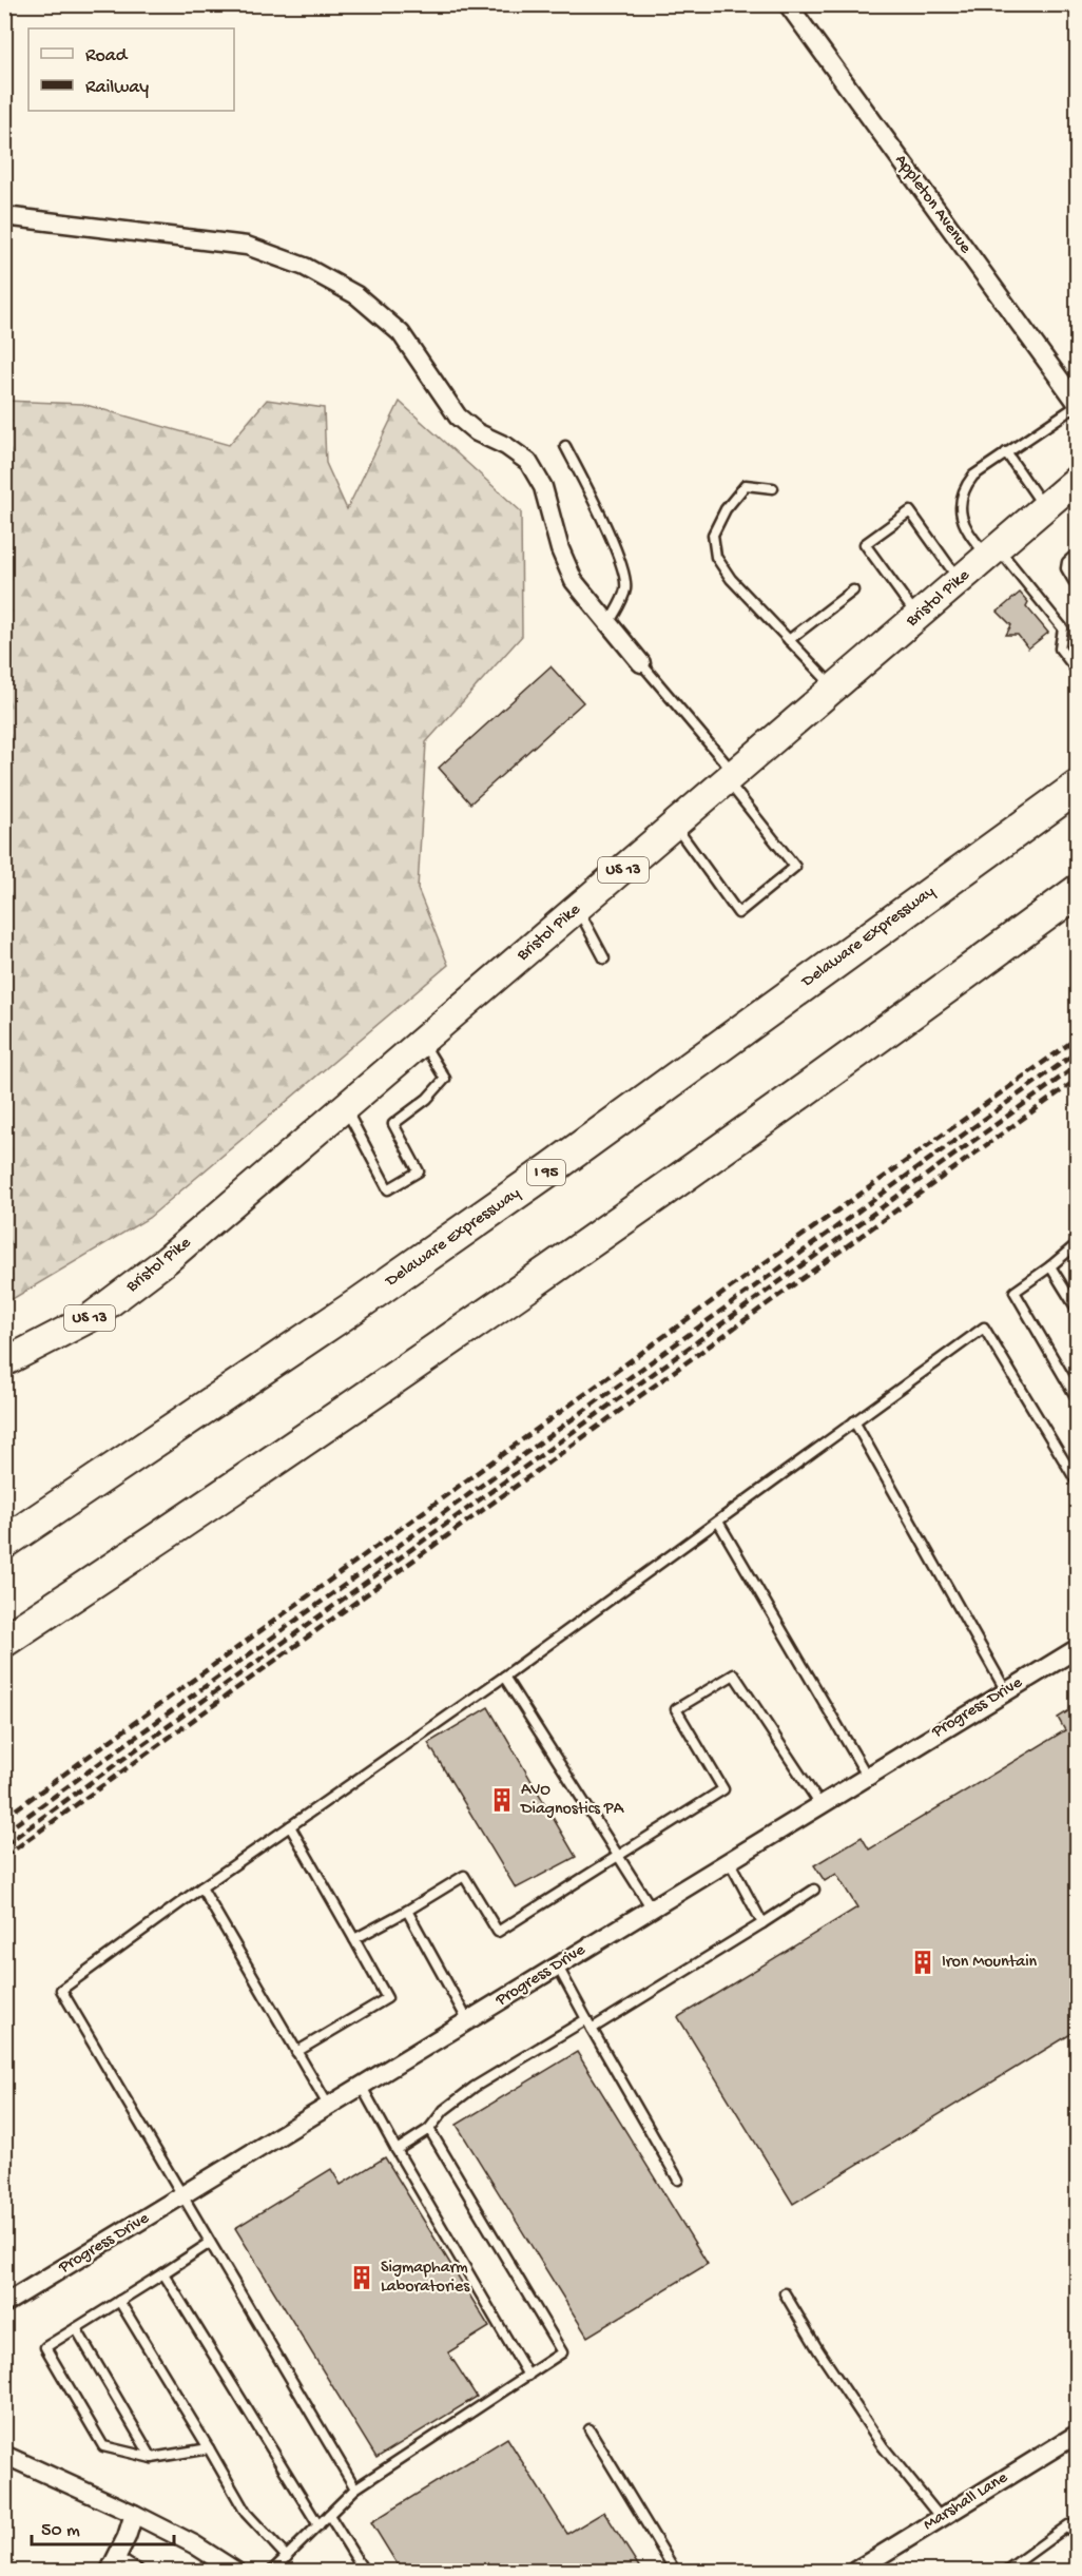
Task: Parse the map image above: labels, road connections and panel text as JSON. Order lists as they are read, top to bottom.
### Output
{
  "streets": {
    "highway": ["Delaware Expressway", "I 95"],
    "main road": ["Bristol Pike", "US 13"],
    "street": ["Appleton Avenue", "Progress Drive", "Marshall Lane"]
  },
  "places": {
    "building": ["AVO Diagnostics PA", "Iron Mountain", "Sigmapharm Laboratories"]
  },
  "legend": ["Road", "Railway"],
  "scale_bar": "50 m"
}
